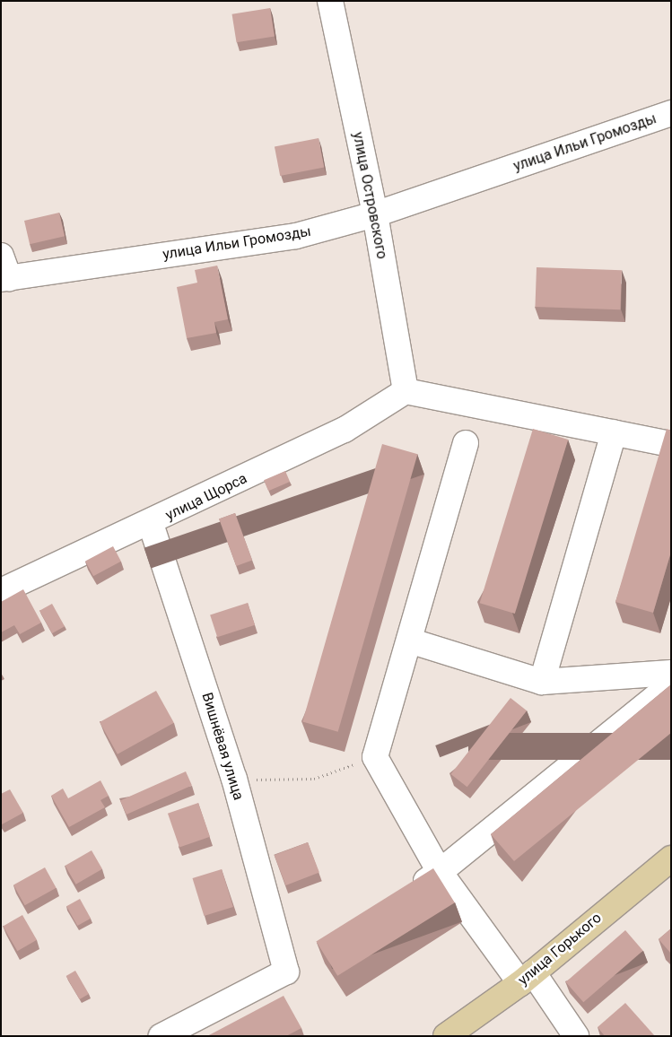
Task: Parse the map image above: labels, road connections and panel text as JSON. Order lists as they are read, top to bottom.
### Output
{
  "streets": {
    "main road": ["улица Горького"],
    "street": [
      "улица Ильи Громозды",
      "улица Островского",
      "улица Щорса",
      "Вишнёвая улица"
    ]
  },
  "crossings": [
    ["улица Ильи Громозды", "улица Островского"],
    ["улица Островского", "улица Щорса"],
    ["улица Щорса", "Вишнёвая улица"]
  ]
}
